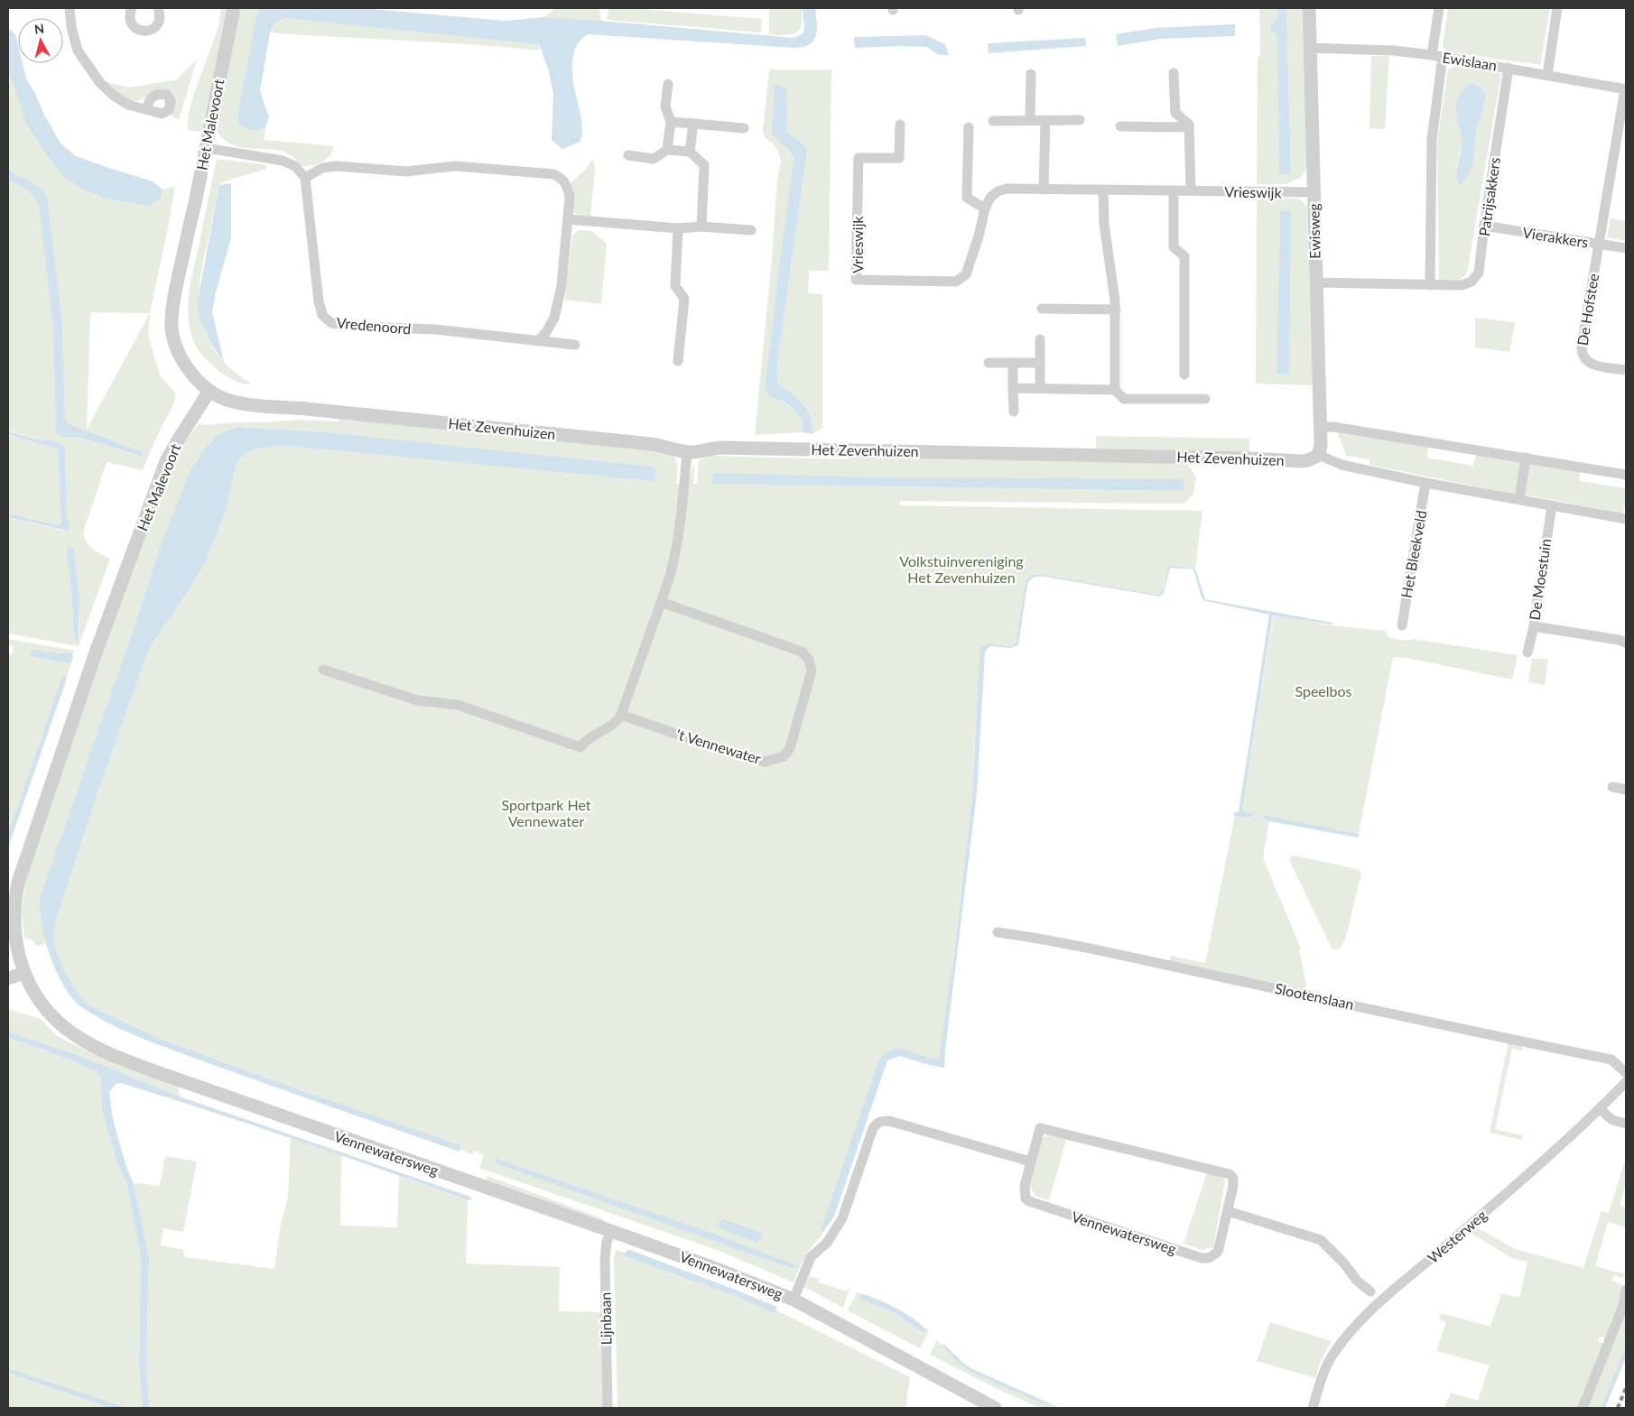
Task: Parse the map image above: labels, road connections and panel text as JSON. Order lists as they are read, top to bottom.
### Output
{
  "streets": {
    "street": [
      "Ewislaan",
      "Het Malevoort",
      "Vrieswijk",
      "Patrijsakkers",
      "Ewisweg",
      "Vierakkers",
      "De Hofstee",
      "Vredenoord",
      "Het Zevenhuizen",
      "Het Bleekveld",
      "De Moestuin",
      "'t Vennewater",
      "Slootenslaan",
      "Vennewatersweg",
      "Westerweg",
      "Lijnbaan"
    ]
  },
  "crossings": [
    ["Ewislaan", "Patrijsakkers"],
    ["Ewislaan", "Ewisweg"],
    ["Het Malevoort", "Het Zevenhuizen"],
    ["Het Malevoort", "Vennewatersweg"],
    ["Vrieswijk", "Ewisweg"],
    ["Patrijsakkers", "Ewisweg"],
    ["Patrijsakkers", "Vierakkers"],
    ["Ewisweg", "Het Zevenhuizen"],
    ["Vierakkers", "De Hofstee"],
    ["Vennewatersweg", "Lijnbaan"]
  ],
  "parks": ["Volkstuinvereniging Het Zevenhuizen", "Speelbos", "Sportpark Het Vennewater"],
  "north": "top"
}
